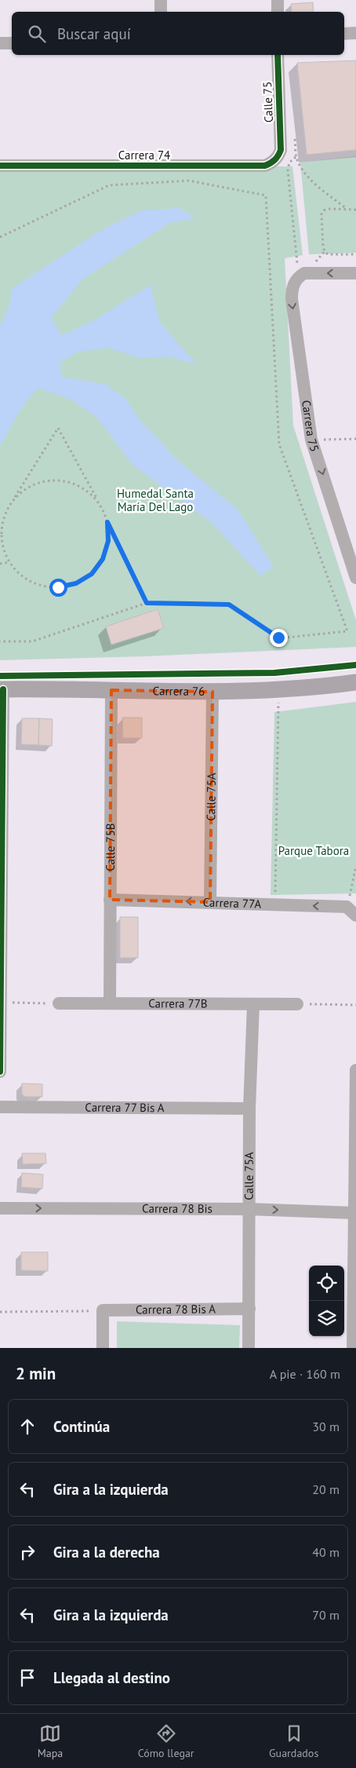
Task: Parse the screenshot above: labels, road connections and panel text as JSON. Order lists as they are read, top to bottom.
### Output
{
  "streets": {
    "main road": ["Carrera 76"],
    "street": [
      "Calle 75",
      "Carrera 74",
      "Carrera 75",
      "Calle 75A",
      "Calle 75B",
      "Carrera 77A",
      "Carrera 77B",
      "Carrera 77 Bis A",
      "Carrera 78 Bis",
      "Carrera 78 Bis A"
    ]
  },
  "crossings": [
    ["Calle 75", "Carrera 74"],
    ["Carrera 76", "Calle 75A"],
    ["Carrera 76", "Calle 75B"],
    ["Calle 75A", "Carrera 77A"],
    ["Calle 75A", "Carrera 77B"],
    ["Calle 75A", "Carrera 77 Bis A"],
    ["Calle 75A", "Carrera 78 Bis"],
    ["Calle 75A", "Carrera 78 Bis A"],
    ["Calle 75B", "Carrera 77A"],
    ["Calle 75B", "Carrera 77B"]
  ],
  "one_way": ["Carrera 75", "Carrera 77A", "Carrera 78 Bis"],
  "parks": ["Humedal Santa María Del Lago", "Parque Tabora"],
  "page": {
    "search": "Buscar aquí",
    "heading": ["2 min", "A pie · 160 m"],
    "list": [
      ["Continúa", "30 m"],
      ["Gira a la izquierda", "20 m"],
      ["Gira a la derecha", "40 m"],
      ["Gira a la izquierda", "70 m"],
      "Llegada al destino"
    ],
    "nav": ["Mapa", "Cómo llegar", "Guardados"]
  }
}
